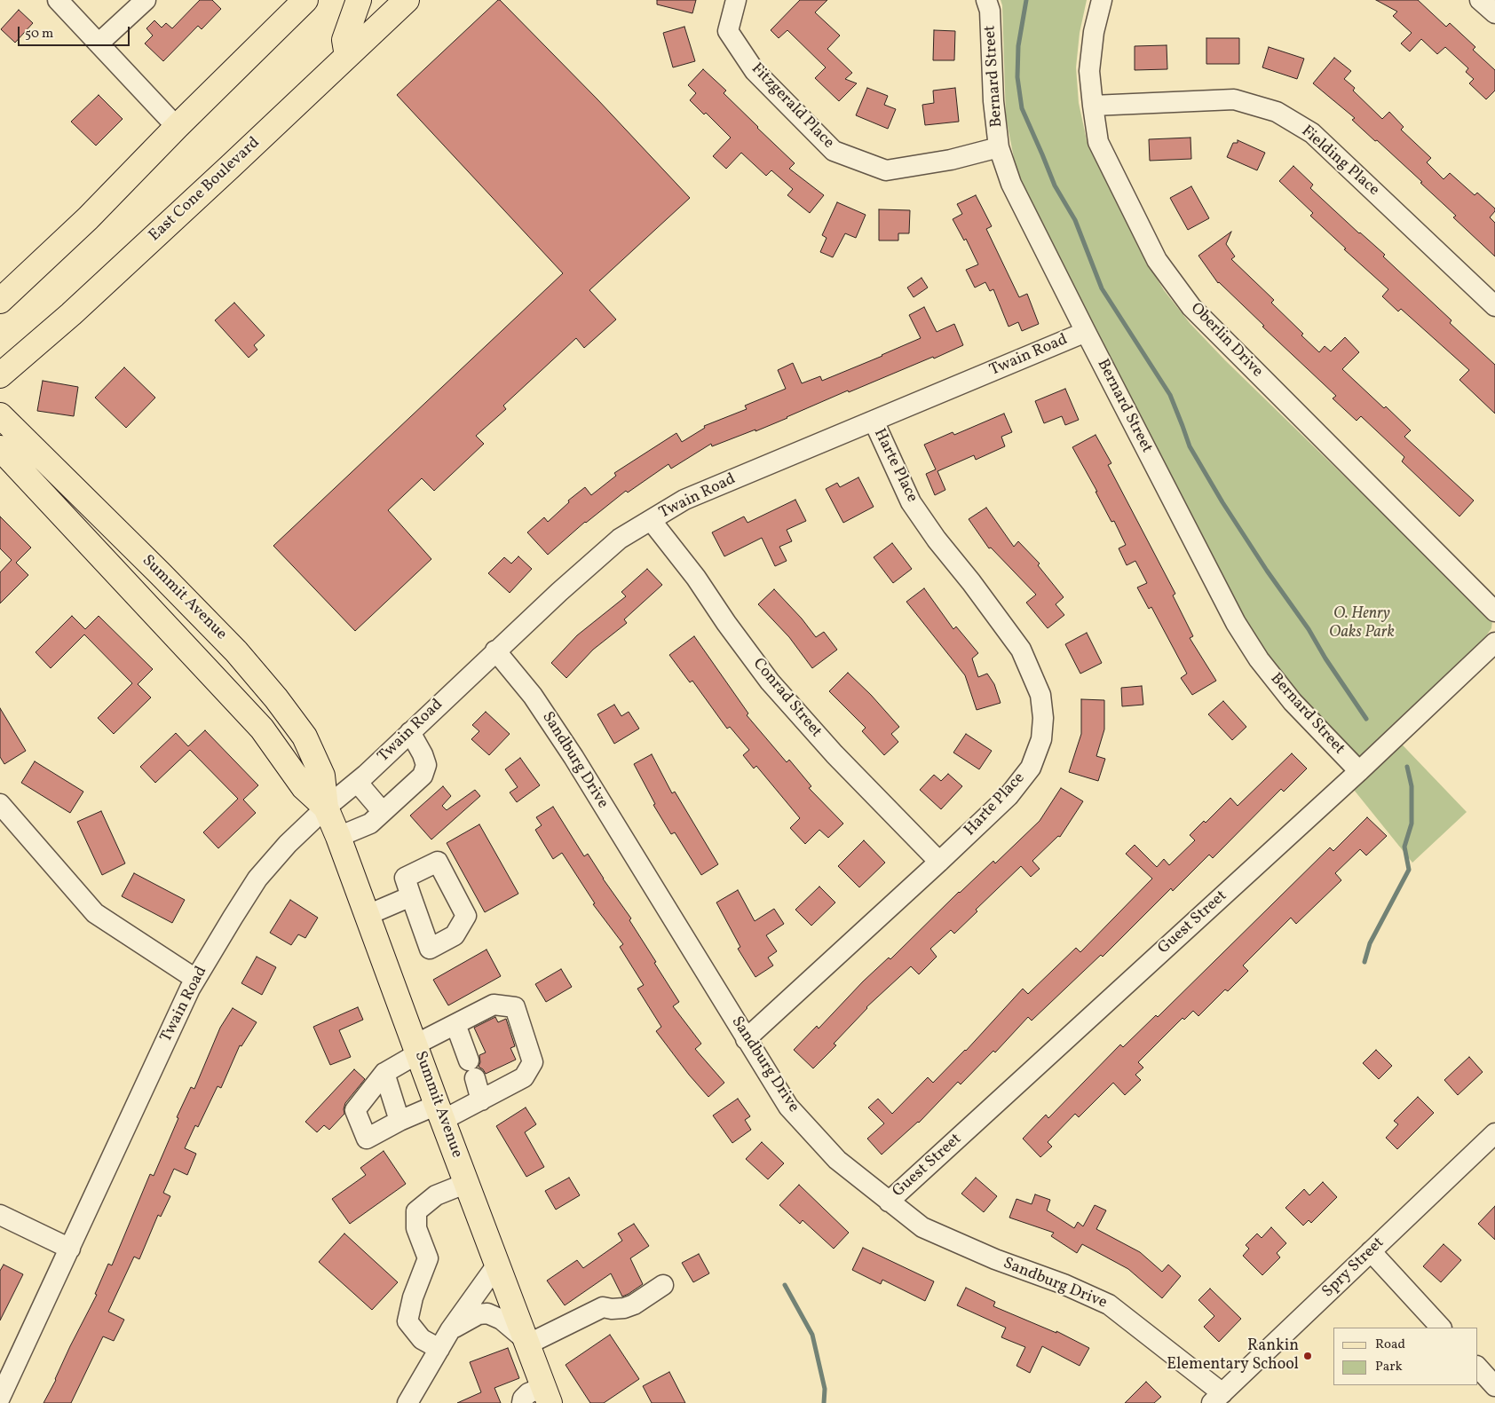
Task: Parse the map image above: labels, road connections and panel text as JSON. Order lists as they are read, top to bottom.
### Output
{
  "streets": {
    "main road": ["East Cone Boulevard", "Summit Avenue"],
    "street": [
      "Bernard Street",
      "Fitzgerald Place",
      "Fielding Place",
      "Oberlin Drive",
      "Twain Road",
      "Harte Place",
      "Conrad Street",
      "Sandburg Drive",
      "Guest Street",
      "Spry Street"
    ]
  },
  "crossings": [
    ["Bernard Street", "Fitzgerald Place"],
    ["Bernard Street", "Twain Road"],
    ["Bernard Street", "Guest Street"],
    ["Fielding Place", "Oberlin Drive"],
    ["Twain Road", "Harte Place"],
    ["Twain Road", "Summit Avenue"],
    ["Twain Road", "Conrad Street"],
    ["Twain Road", "Sandburg Drive"],
    ["Harte Place", "Conrad Street"],
    ["Harte Place", "Sandburg Drive"],
    ["Sandburg Drive", "Guest Street"],
    ["Sandburg Drive", "Spry Street"]
  ],
  "parks": ["O. Henry Oaks Park"],
  "places": ["Rankin Elementary School"],
  "legend": ["Road", "Park"],
  "scale_bar": "50 m"
}
